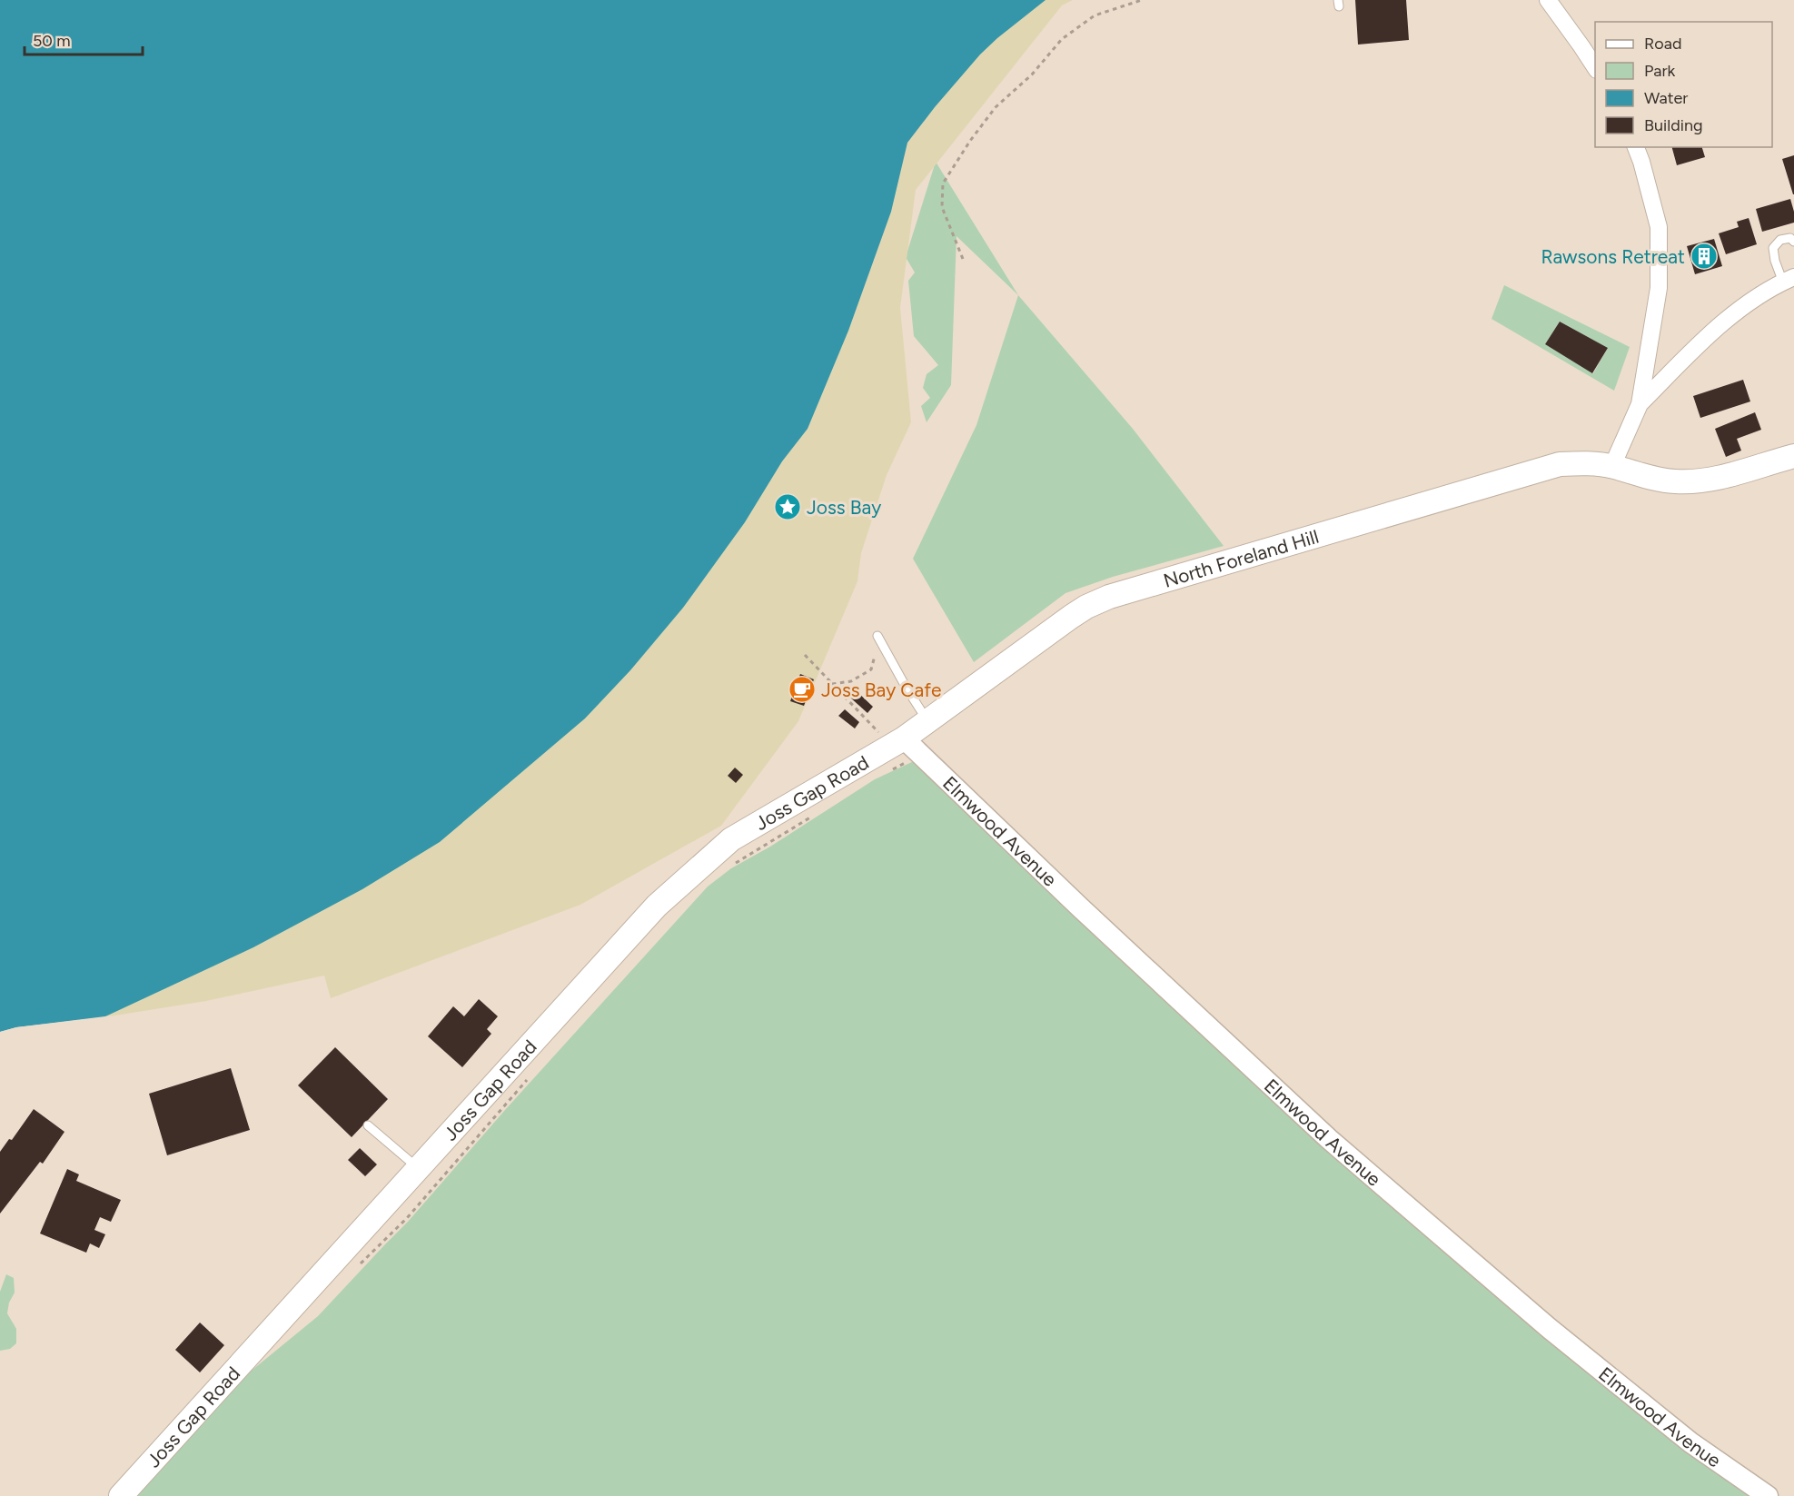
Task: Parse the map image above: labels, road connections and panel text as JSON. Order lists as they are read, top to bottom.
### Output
{
  "streets": {
    "main road": ["North Foreland Hill", "Joss Gap Road"],
    "street": ["Elmwood Avenue"]
  },
  "crossings": [
    ["North Foreland Hill", "Joss Gap Road"],
    ["North Foreland Hill", "Elmwood Avenue"],
    ["Joss Gap Road", "Elmwood Avenue"]
  ],
  "places": {
    "building": ["Rawsons Retreat"],
    "place": ["Joss Bay"],
    "cafe": ["Joss Bay Cafe"]
  },
  "legend": [
    "Road",
    "Park",
    "Water",
    "Building"
  ],
  "scale_bar": "50 m"
}
